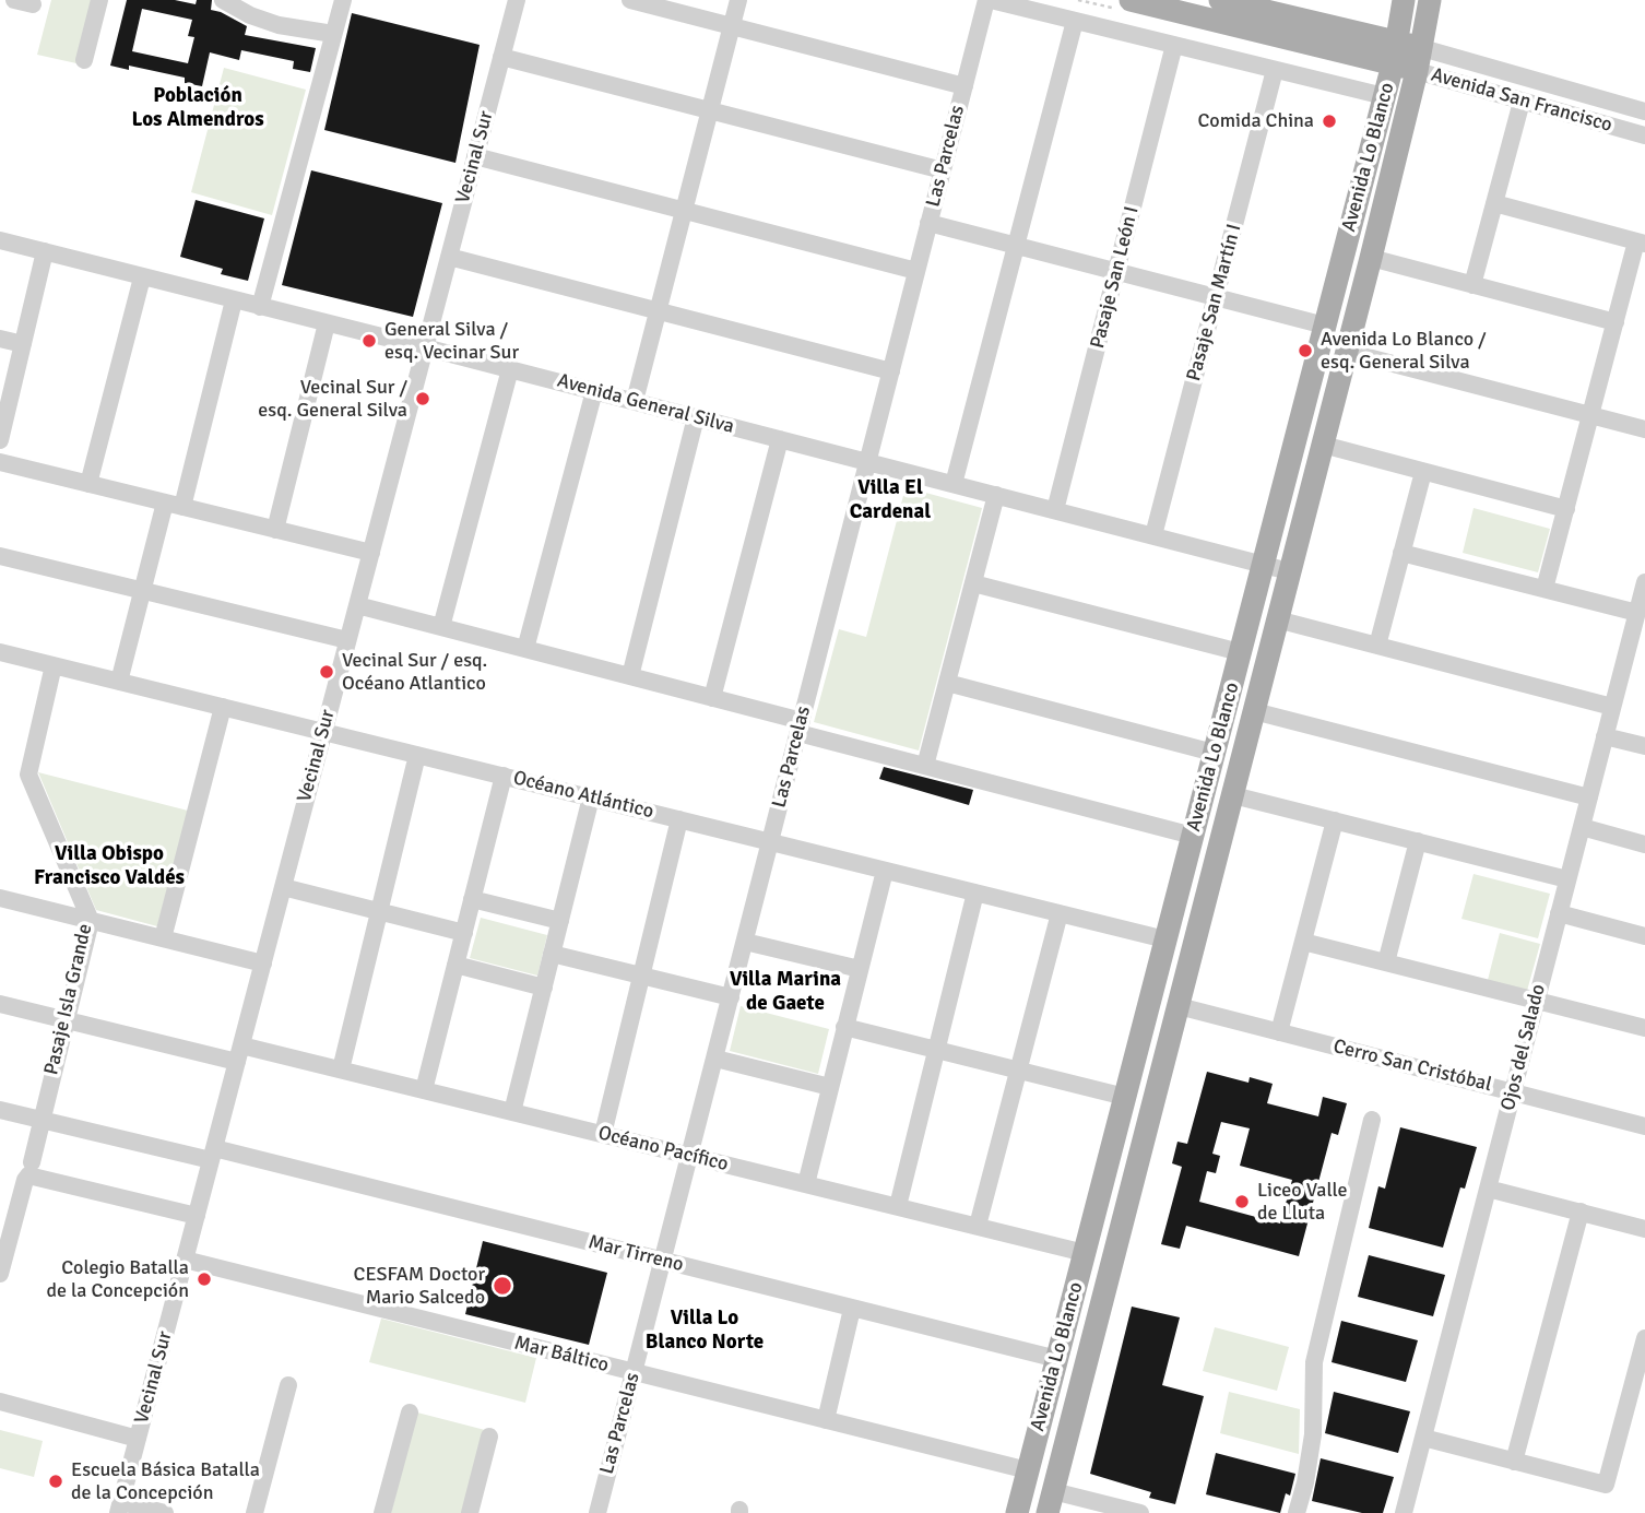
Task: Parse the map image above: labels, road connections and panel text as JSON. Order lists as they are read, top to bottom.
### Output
{
  "streets": {
    "main road": ["Avenida San Francisco", "Avenida Lo Blanco"],
    "street": [
      "Las Parcelas",
      "Vecinal Sur",
      "Pasaje San León I",
      "Pasaje San Martín I",
      "Avenida General Silva",
      "Océano Atlántico",
      "Pasaje Isla Grande",
      "Ojos del Salado",
      "Cerro San Cristóbal",
      "Océano Pacífico",
      "Mar Tirreno",
      "Mar Báltico"
    ]
  },
  "crossings": [
    ["Avenida San Francisco", "Avenida Lo Blanco"],
    ["Las Parcelas", "Avenida General Silva"],
    ["Las Parcelas", "Océano Atlántico"],
    ["Las Parcelas", "Océano Pacífico"],
    ["Las Parcelas", "Mar Tirreno"],
    ["Las Parcelas", "Mar Báltico"],
    ["Vecinal Sur", "Avenida General Silva"],
    ["Vecinal Sur", "Océano Atlántico"],
    ["Vecinal Sur", "Océano Pacífico"],
    ["Vecinal Sur", "Mar Tirreno"],
    ["Vecinal Sur", "Mar Báltico"],
    ["Avenida Lo Blanco", "Avenida General Silva"],
    ["Avenida Lo Blanco", "Océano Atlántico"],
    ["Avenida Lo Blanco", "Cerro San Cristóbal"],
    ["Avenida Lo Blanco", "Océano Pacífico"],
    ["Avenida Lo Blanco", "Mar Tirreno"],
    ["Avenida Lo Blanco", "Mar Báltico"],
    ["Pasaje San León I", "Avenida General Silva"],
    ["Pasaje San Martín I", "Avenida General Silva"],
    ["Océano Atlántico", "Pasaje Isla Grande"],
    ["Pasaje Isla Grande", "Océano Pacífico"],
    ["Pasaje Isla Grande", "Mar Tirreno"],
    ["Ojos del Salado", "Cerro San Cristóbal"]
  ],
  "districts": [
    "Población Los Almendros",
    "Villa El Cardenal",
    "Villa Obispo Francisco Valdés",
    "Villa Marina de Gaete",
    "Villa Lo Blanco Norte"
  ],
  "places": [
    "Comida China",
    "General Silva / esq. Vecinar Sur",
    "Avenida Lo Blanco / esq. General Silva",
    "Vecinal Sur / esq. General Silva",
    "Vecinal Sur / esq. Océano Atlantico",
    "Liceo Valle de Lluta",
    "Colegio Batalla de la Concepción",
    "CESFAM Doctor Mario Salcedo",
    "Escuela Básica Batalla de la Concepción"
  ]
}
